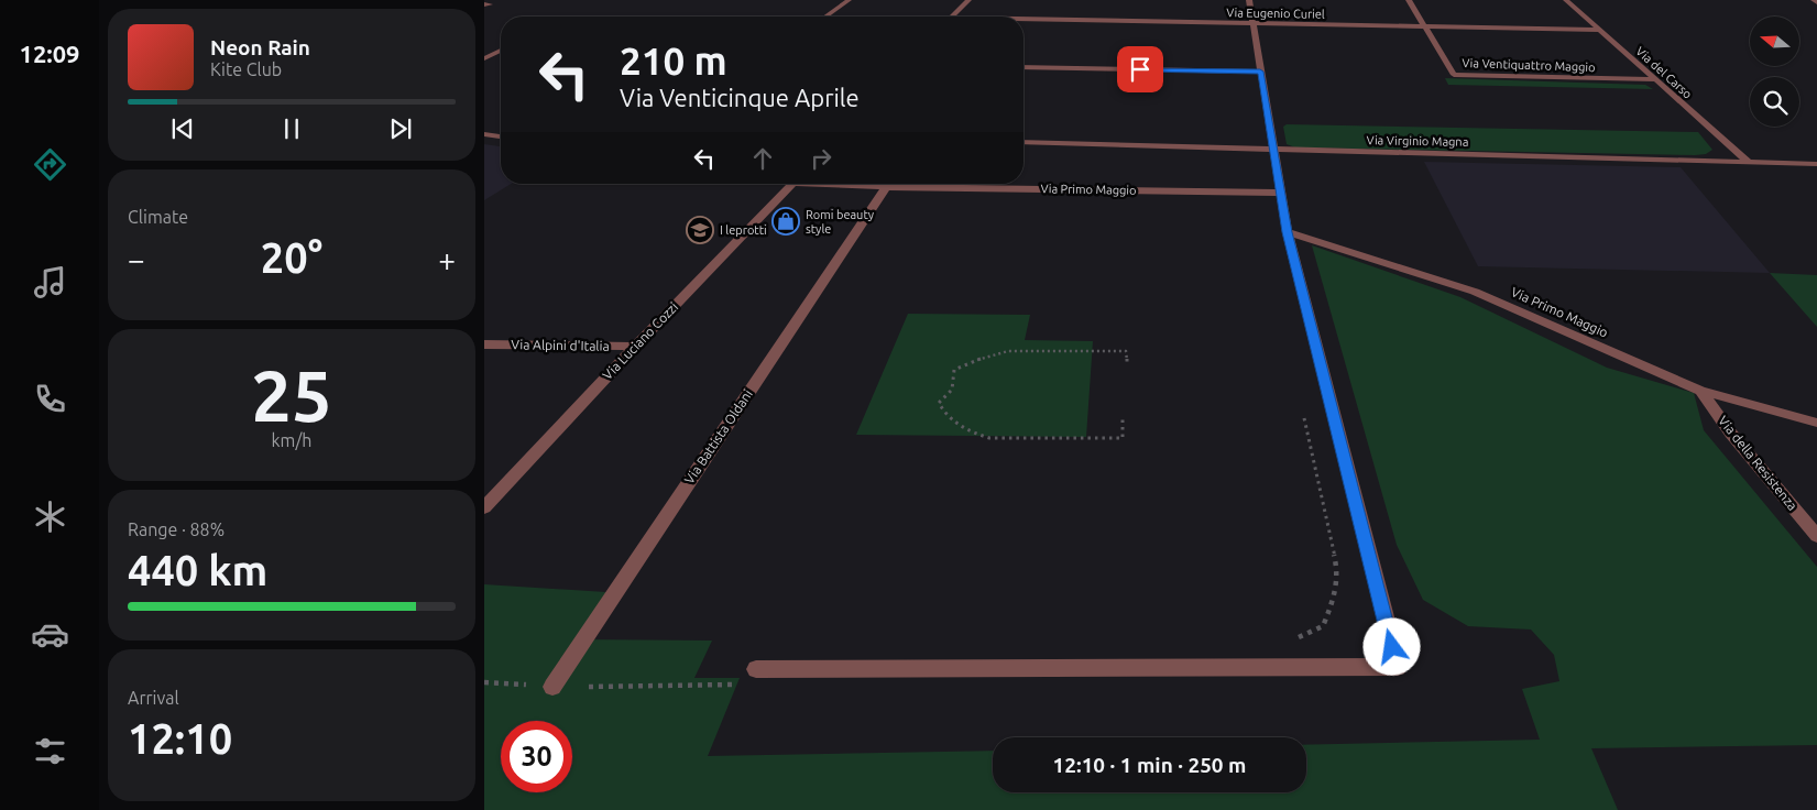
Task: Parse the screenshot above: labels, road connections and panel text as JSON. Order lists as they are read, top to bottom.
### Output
{
  "streets": {
    "street": [
      "Via Eugenio Curiel",
      "Via Ventiquattro Maggio",
      "Via del Carso",
      "Via Virginio Magna",
      "Via Primo Maggio",
      "Via Luciano Cozzi",
      "Via Alpini d'Italia",
      "Via Battista Oldani",
      "Via della Resistenza"
    ]
  },
  "crossings": [
    ["Via Eugenio Curiel", "Via Ventiquattro Maggio"],
    ["Via Eugenio Curiel", "Via del Carso"],
    ["Via Ventiquattro Maggio", "Via del Carso"],
    ["Via del Carso", "Via Virginio Magna"],
    ["Via Primo Maggio", "Via Battista Oldani"],
    ["Via Primo Maggio", "Via della Resistenza"],
    ["Via Luciano Cozzi", "Via Alpini d'Italia"]
  ],
  "places": {
    "shop": ["Romi beauty style"],
    "school or university": ["I leprotti"]
  },
  "north": "left",
  "page": {
    "tabs": "12:09",
    "turn": ["210 m", "Via Venticinque Aprile"],
    "song": ["Neon Rain", "Kite Club"],
    "tile": [
      "Climate",
      ["25", "km/h"],
      ["Range · 88%", "440 km"],
      ["Arrival", "12:10"]
    ],
    "heat": ["−", "20°", "+"],
    "limit": "30",
    "trip": "12:10 · 1 min · 250 m"
  }
}
